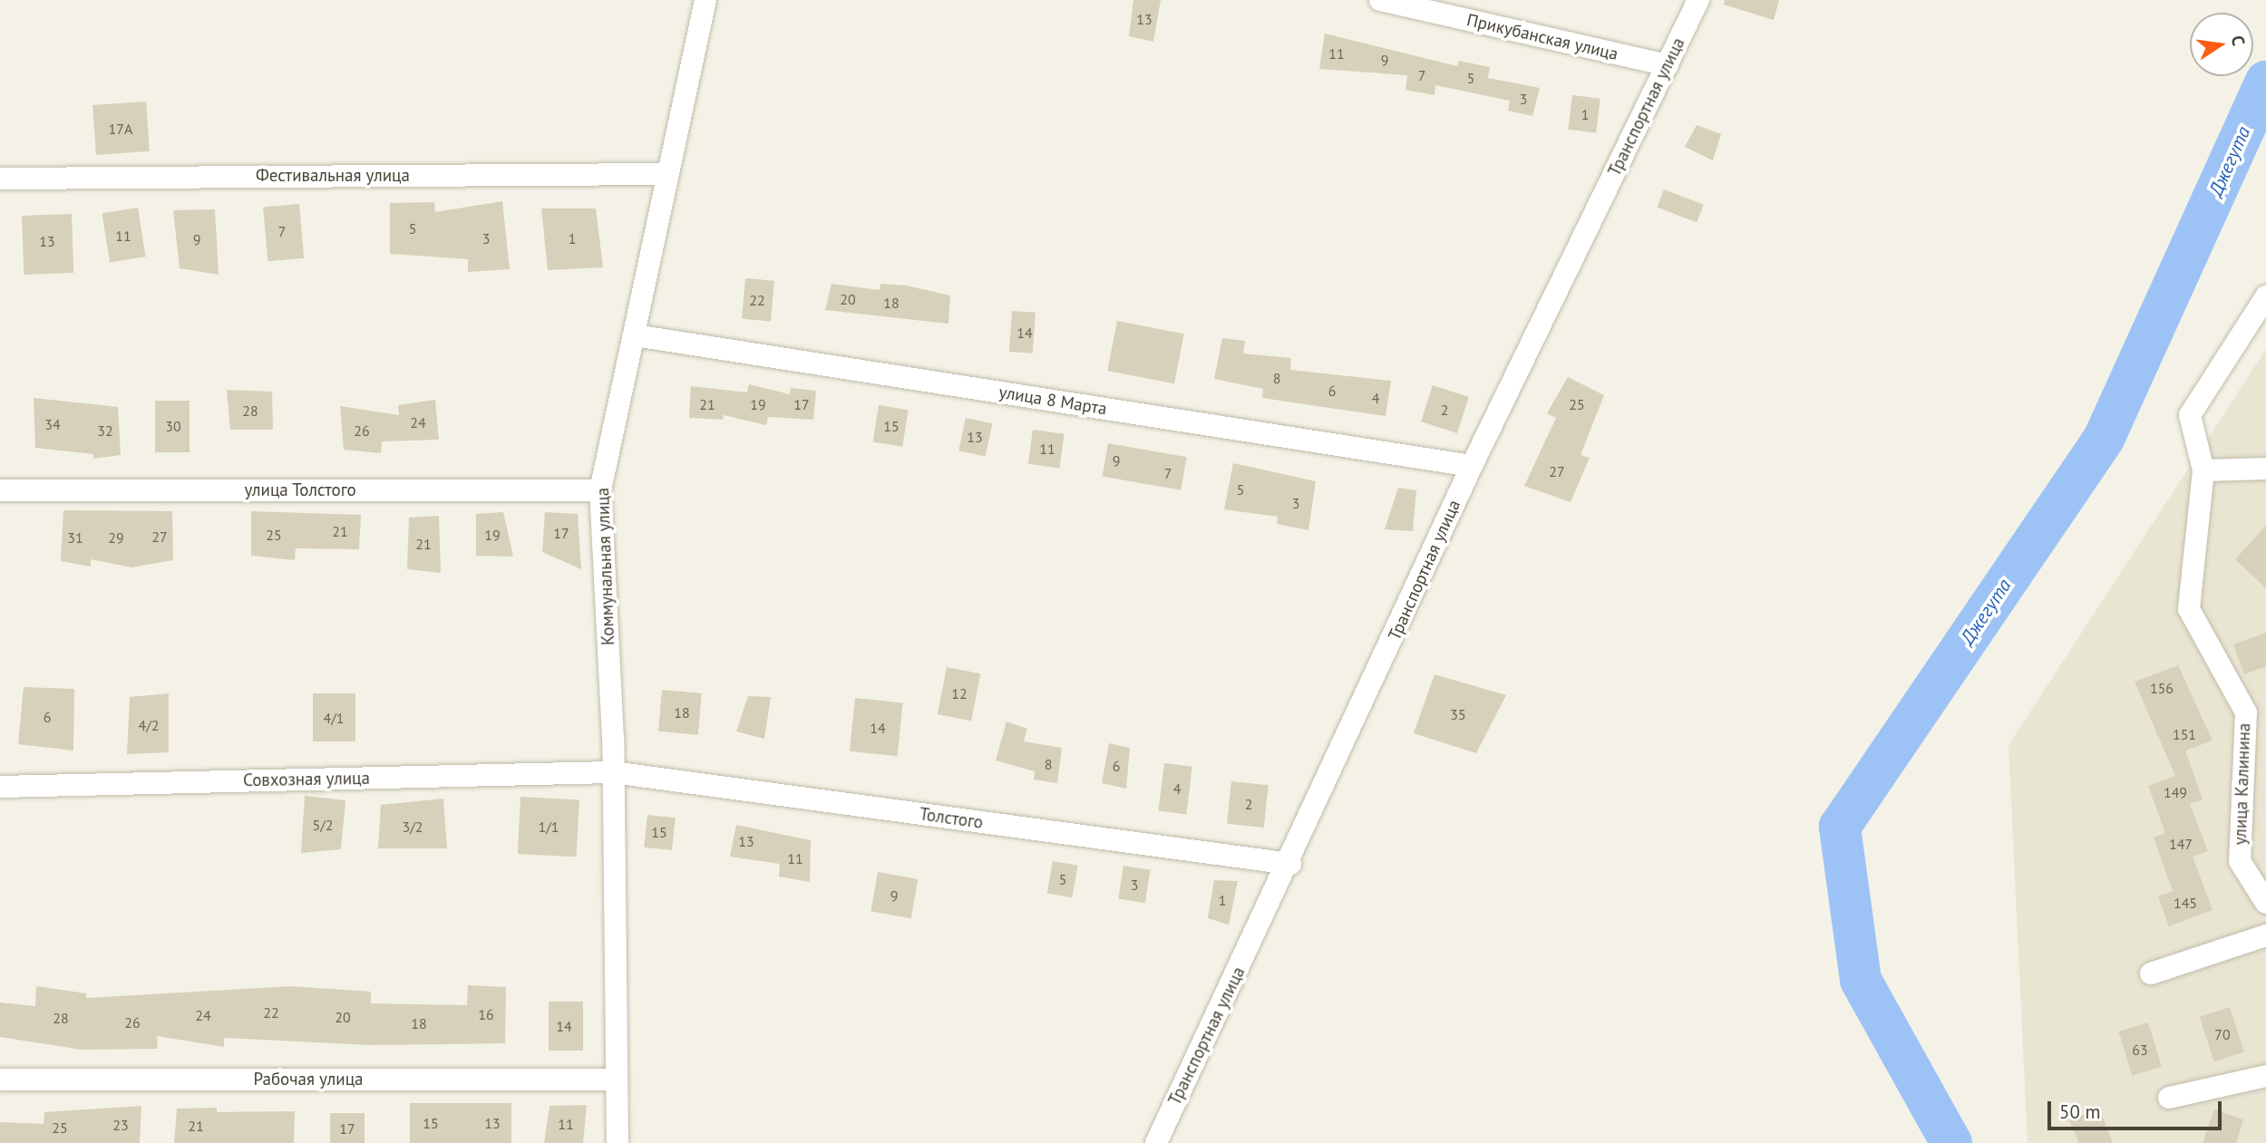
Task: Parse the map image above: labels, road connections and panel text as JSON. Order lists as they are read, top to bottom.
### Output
{
  "streets": {
    "street": [
      "Прикубанская улица",
      "Транспортная улица",
      "Фестивальная улица",
      "улица 8 Марта",
      "улица Толстого",
      "Коммунальная улица",
      "Совхозная улица",
      "улица Калинина",
      "Толстого",
      "Рабочая улица"
    ]
  },
  "crossings": [
    ["Прикубанская улица", "Транспортная улица"],
    ["Транспортная улица", "улица 8 Марта"],
    ["Транспортная улица", "Толстого"],
    ["Фестивальная улица", "Коммунальная улица"],
    ["улица 8 Марта", "Коммунальная улица"],
    ["улица Толстого", "Коммунальная улица"],
    ["Коммунальная улица", "Совхозная улица"],
    ["Коммунальная улица", "Толстого"],
    ["Коммунальная улица", "Рабочая улица"],
    ["Совхозная улица", "Толстого"]
  ],
  "water": ["Джегута"],
  "house_numbers": [
    "13",
    "11",
    "9",
    "7",
    "5",
    "3",
    "1",
    "17А",
    "5",
    "7",
    "11",
    "3",
    "1",
    "9",
    "13",
    "20",
    "22",
    "18",
    "14",
    "8",
    "6",
    "4",
    "21",
    "19",
    "17",
    "25",
    "2",
    "28",
    "24",
    "34",
    "30",
    "15",
    "32",
    "26",
    "13",
    "11",
    "9",
    "27",
    "7",
    "5",
    "3",
    "21",
    "17",
    "25",
    "19",
    "27",
    "31",
    "29",
    "21",
    "156",
    "12",
    "18",
    "35",
    "6",
    "4/1",
    "4/2",
    "14",
    "151",
    "8",
    "6",
    "4",
    "149",
    "2",
    "5/2",
    "3/2",
    "1/1",
    "15",
    "13",
    "147",
    "11",
    "5",
    "3",
    "9",
    "1",
    "145",
    "22",
    "16",
    "24",
    "20",
    "28",
    "26",
    "18",
    "14",
    "70",
    "63",
    "15",
    "13",
    "11",
    "23",
    "21",
    "25",
    "17"
  ],
  "scale_bar": "50 m",
  "north": "right"
}
